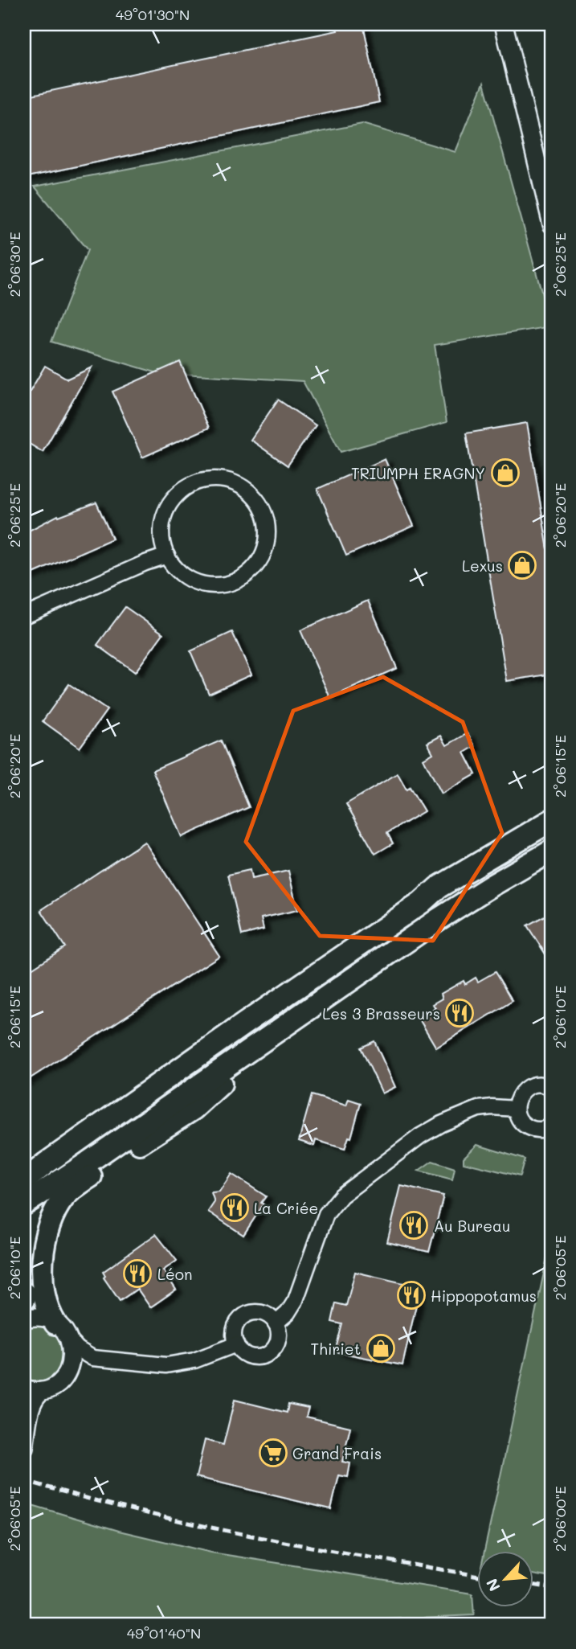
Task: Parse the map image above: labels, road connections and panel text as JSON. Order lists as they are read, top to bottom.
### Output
{
  "places": {
    "shop": ["TRIUMPH ERAGNY", "Lexus", "Thiriet"],
    "restaurant": [
      "Les 3 Brasseurs",
      "La Criée",
      "Au Bureau",
      "Léon",
      "Hippopotamus"
    ],
    "supermarket": ["Grand Frais"]
  },
  "north": "bottom left",
  "coordinates": [
    "49°01'30\"N",
    "2°06'25\"E",
    "2°06'30\"E",
    "2°06'20\"E",
    "2°06'15\"E",
    "2°06'10\"E",
    "2°06'05\"E",
    "2°06'00\"E",
    "49°01'40\"N"
  ]
}
